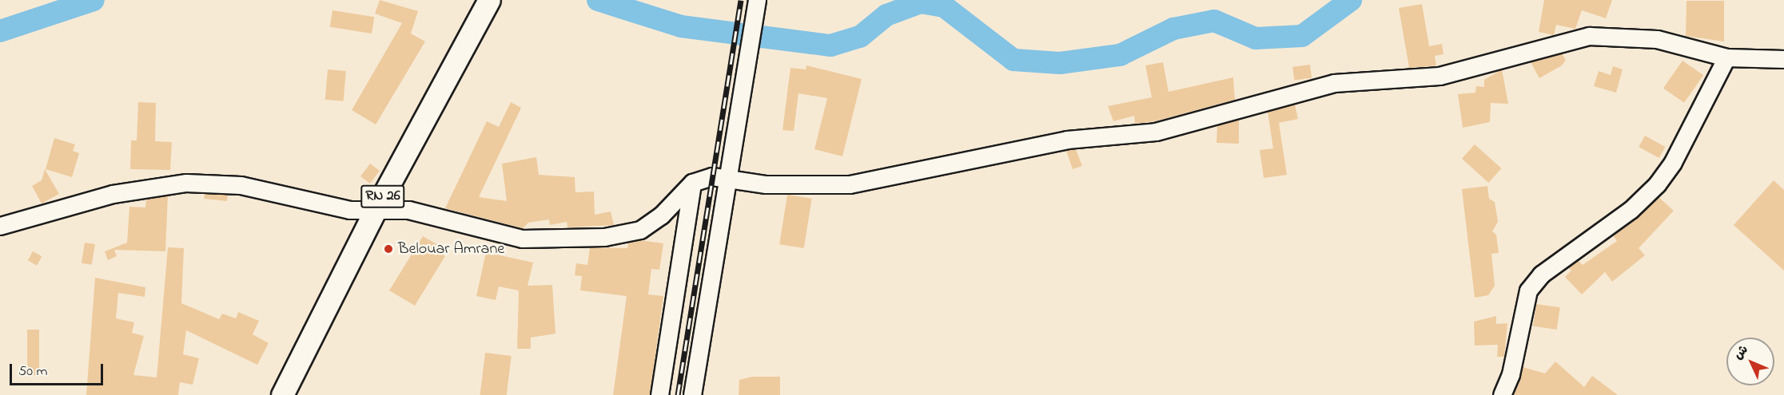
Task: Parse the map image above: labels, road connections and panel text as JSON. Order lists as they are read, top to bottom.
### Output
{
  "streets": {
    "main road": ["RN 26"]
  },
  "places": ["Belouar Amrane"],
  "scale_bar": "50 m",
  "north": "top left"
}
